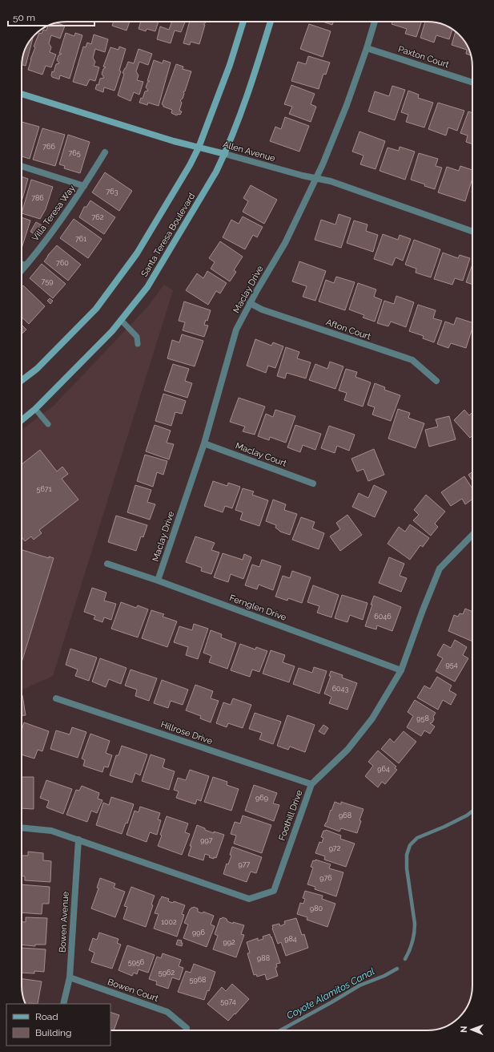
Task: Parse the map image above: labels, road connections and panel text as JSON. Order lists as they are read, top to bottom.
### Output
{
  "streets": {
    "main road": ["Allen Avenue", "Santa Teresa Boulevard"],
    "street": [
      "Paxton Court",
      "Villa Teresa Way",
      "Maclay Drive",
      "Afton Court",
      "Maclay Court",
      "Fernglen Drive",
      "Hillrose Drive",
      "Foothill Drive",
      "Bowen Avenue",
      "Bowen Court"
    ]
  },
  "crossings": [
    ["Paxton Court", "Maclay Drive"],
    ["Allen Avenue", "Santa Teresa Boulevard"],
    ["Allen Avenue", "Maclay Drive"],
    ["Maclay Drive", "Afton Court"],
    ["Maclay Drive", "Maclay Court"],
    ["Maclay Drive", "Fernglen Drive"],
    ["Fernglen Drive", "Foothill Drive"],
    ["Hillrose Drive", "Foothill Drive"],
    ["Foothill Drive", "Bowen Avenue"],
    ["Bowen Avenue", "Bowen Court"]
  ],
  "water": ["Coyote Alamitos Canal"],
  "house_numbers": [
    "766",
    "765",
    "763",
    "786",
    "762",
    "761",
    "760",
    "759",
    "5671",
    "6046",
    "954",
    "6043",
    "958",
    "964",
    "969",
    "968",
    "997",
    "972",
    "977",
    "976",
    "980",
    "1002",
    "996",
    "984",
    "992",
    "988",
    "5956",
    "5962",
    "5968",
    "5974"
  ],
  "legend": ["Road", "Building"],
  "scale_bar": "50 m",
  "north": "left"
}
